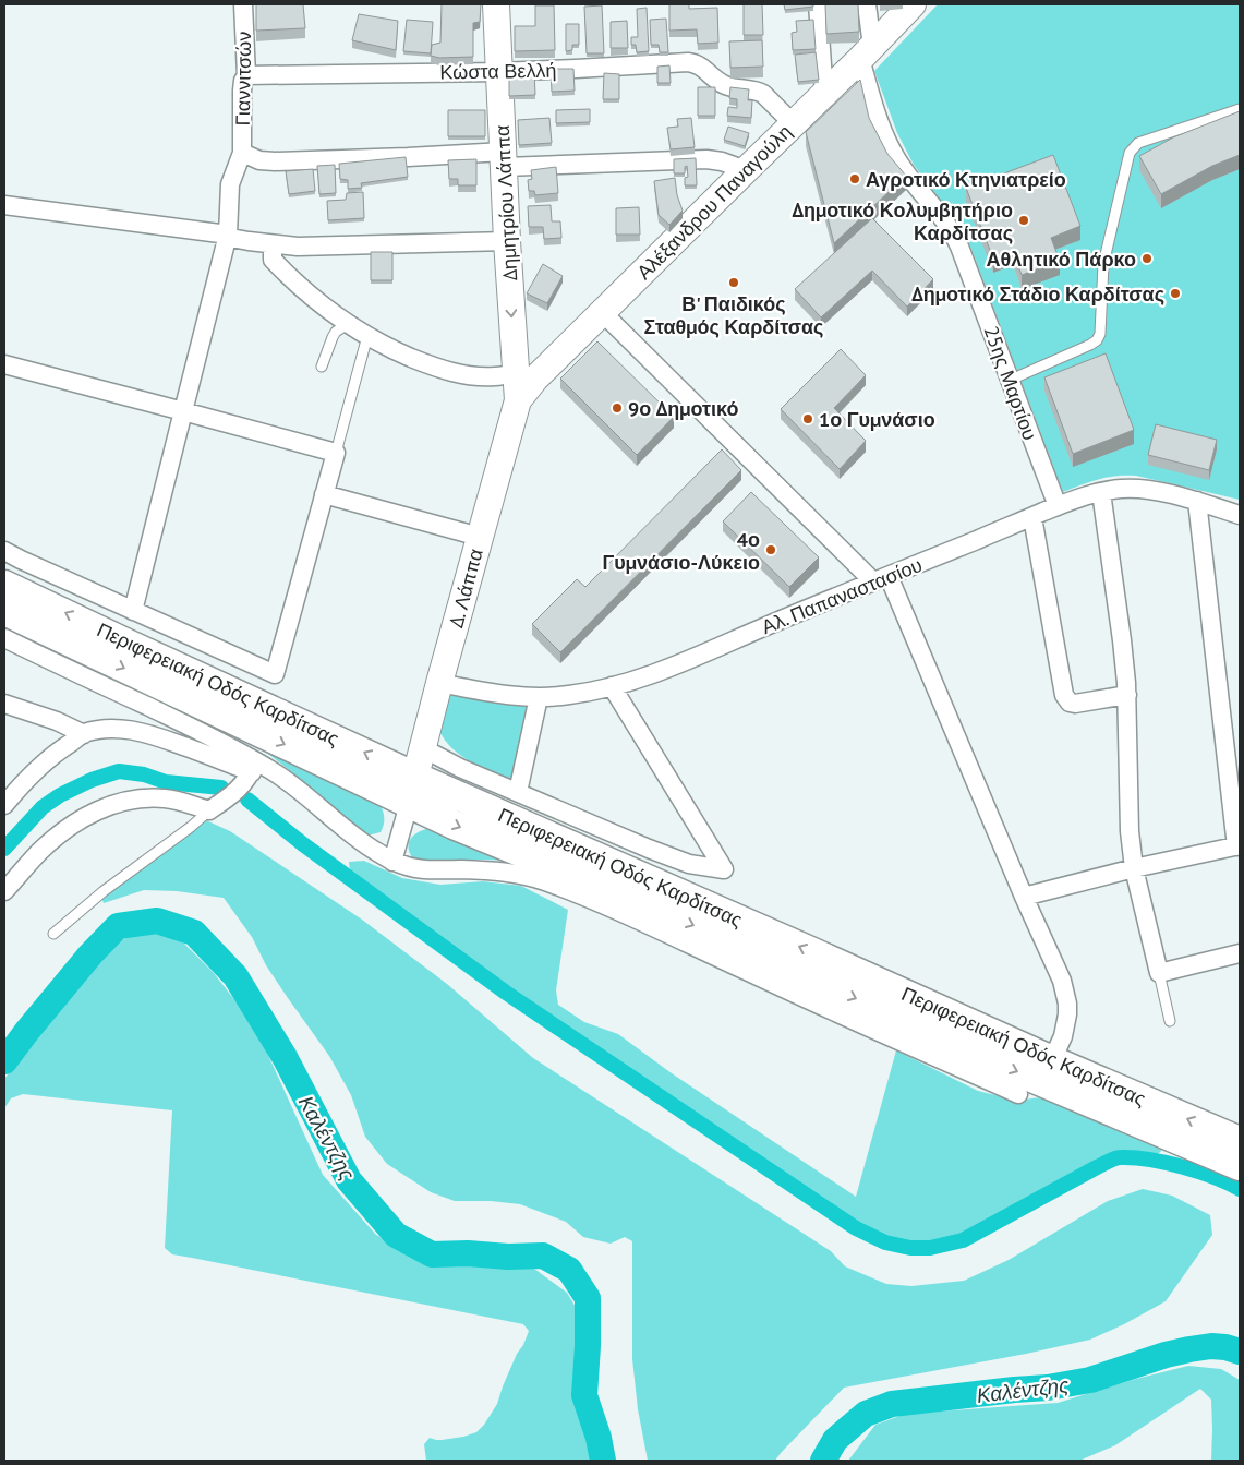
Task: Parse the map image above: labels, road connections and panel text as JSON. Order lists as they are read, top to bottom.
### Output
{
  "streets": {
    "main road": ["Περιφερειακή Οδός Καρδίτσας"],
    "street": [
      "Κώστα Βελλή",
      "Γιαννιτσών",
      "Αλέξανδρου Παναγούλη",
      "Δημητρίου Λάππα",
      "25ης Μαρτίου",
      "Δ. Λάππα",
      "Αλ. Παπαναστασίου"
    ]
  },
  "crossings": [
    ["Κώστα Βελλή", "Γιαννιτσών"],
    ["Κώστα Βελλή", "Αλέξανδρου Παναγούλη"],
    ["Κώστα Βελλή", "Δημητρίου Λάππα"],
    ["Αλέξανδρου Παναγούλη", "Δημητρίου Λάππα"],
    ["Αλέξανδρου Παναγούλη", "25ης Μαρτίου"],
    ["Αλέξανδρου Παναγούλη", "Δ. Λάππα"],
    ["Δημητρίου Λάππα", "Δ. Λάππα"],
    ["25ης Μαρτίου", "Αλ. Παπαναστασίου"],
    ["Δ. Λάππα", "Αλ. Παπαναστασίου"],
    ["Δ. Λάππα", "Περιφερειακή Οδός Καρδίτσας"]
  ],
  "water": ["Καλέντζης"],
  "places": [
    "Αγροτικό Κτηνιατρείο",
    "Δημοτικό Κολυμβητήριο Καρδίτσας",
    "Αθλητικό Πάρκο",
    "Β' Παιδικός Σταθμός Καρδίτσας",
    "Δημοτικό Στάδιο Καρδίτσας",
    "9ο Δημοτικό",
    "1ο Γυμνάσιο",
    "4ο Γυμνάσιο-Λύκειο"
  ]
}
